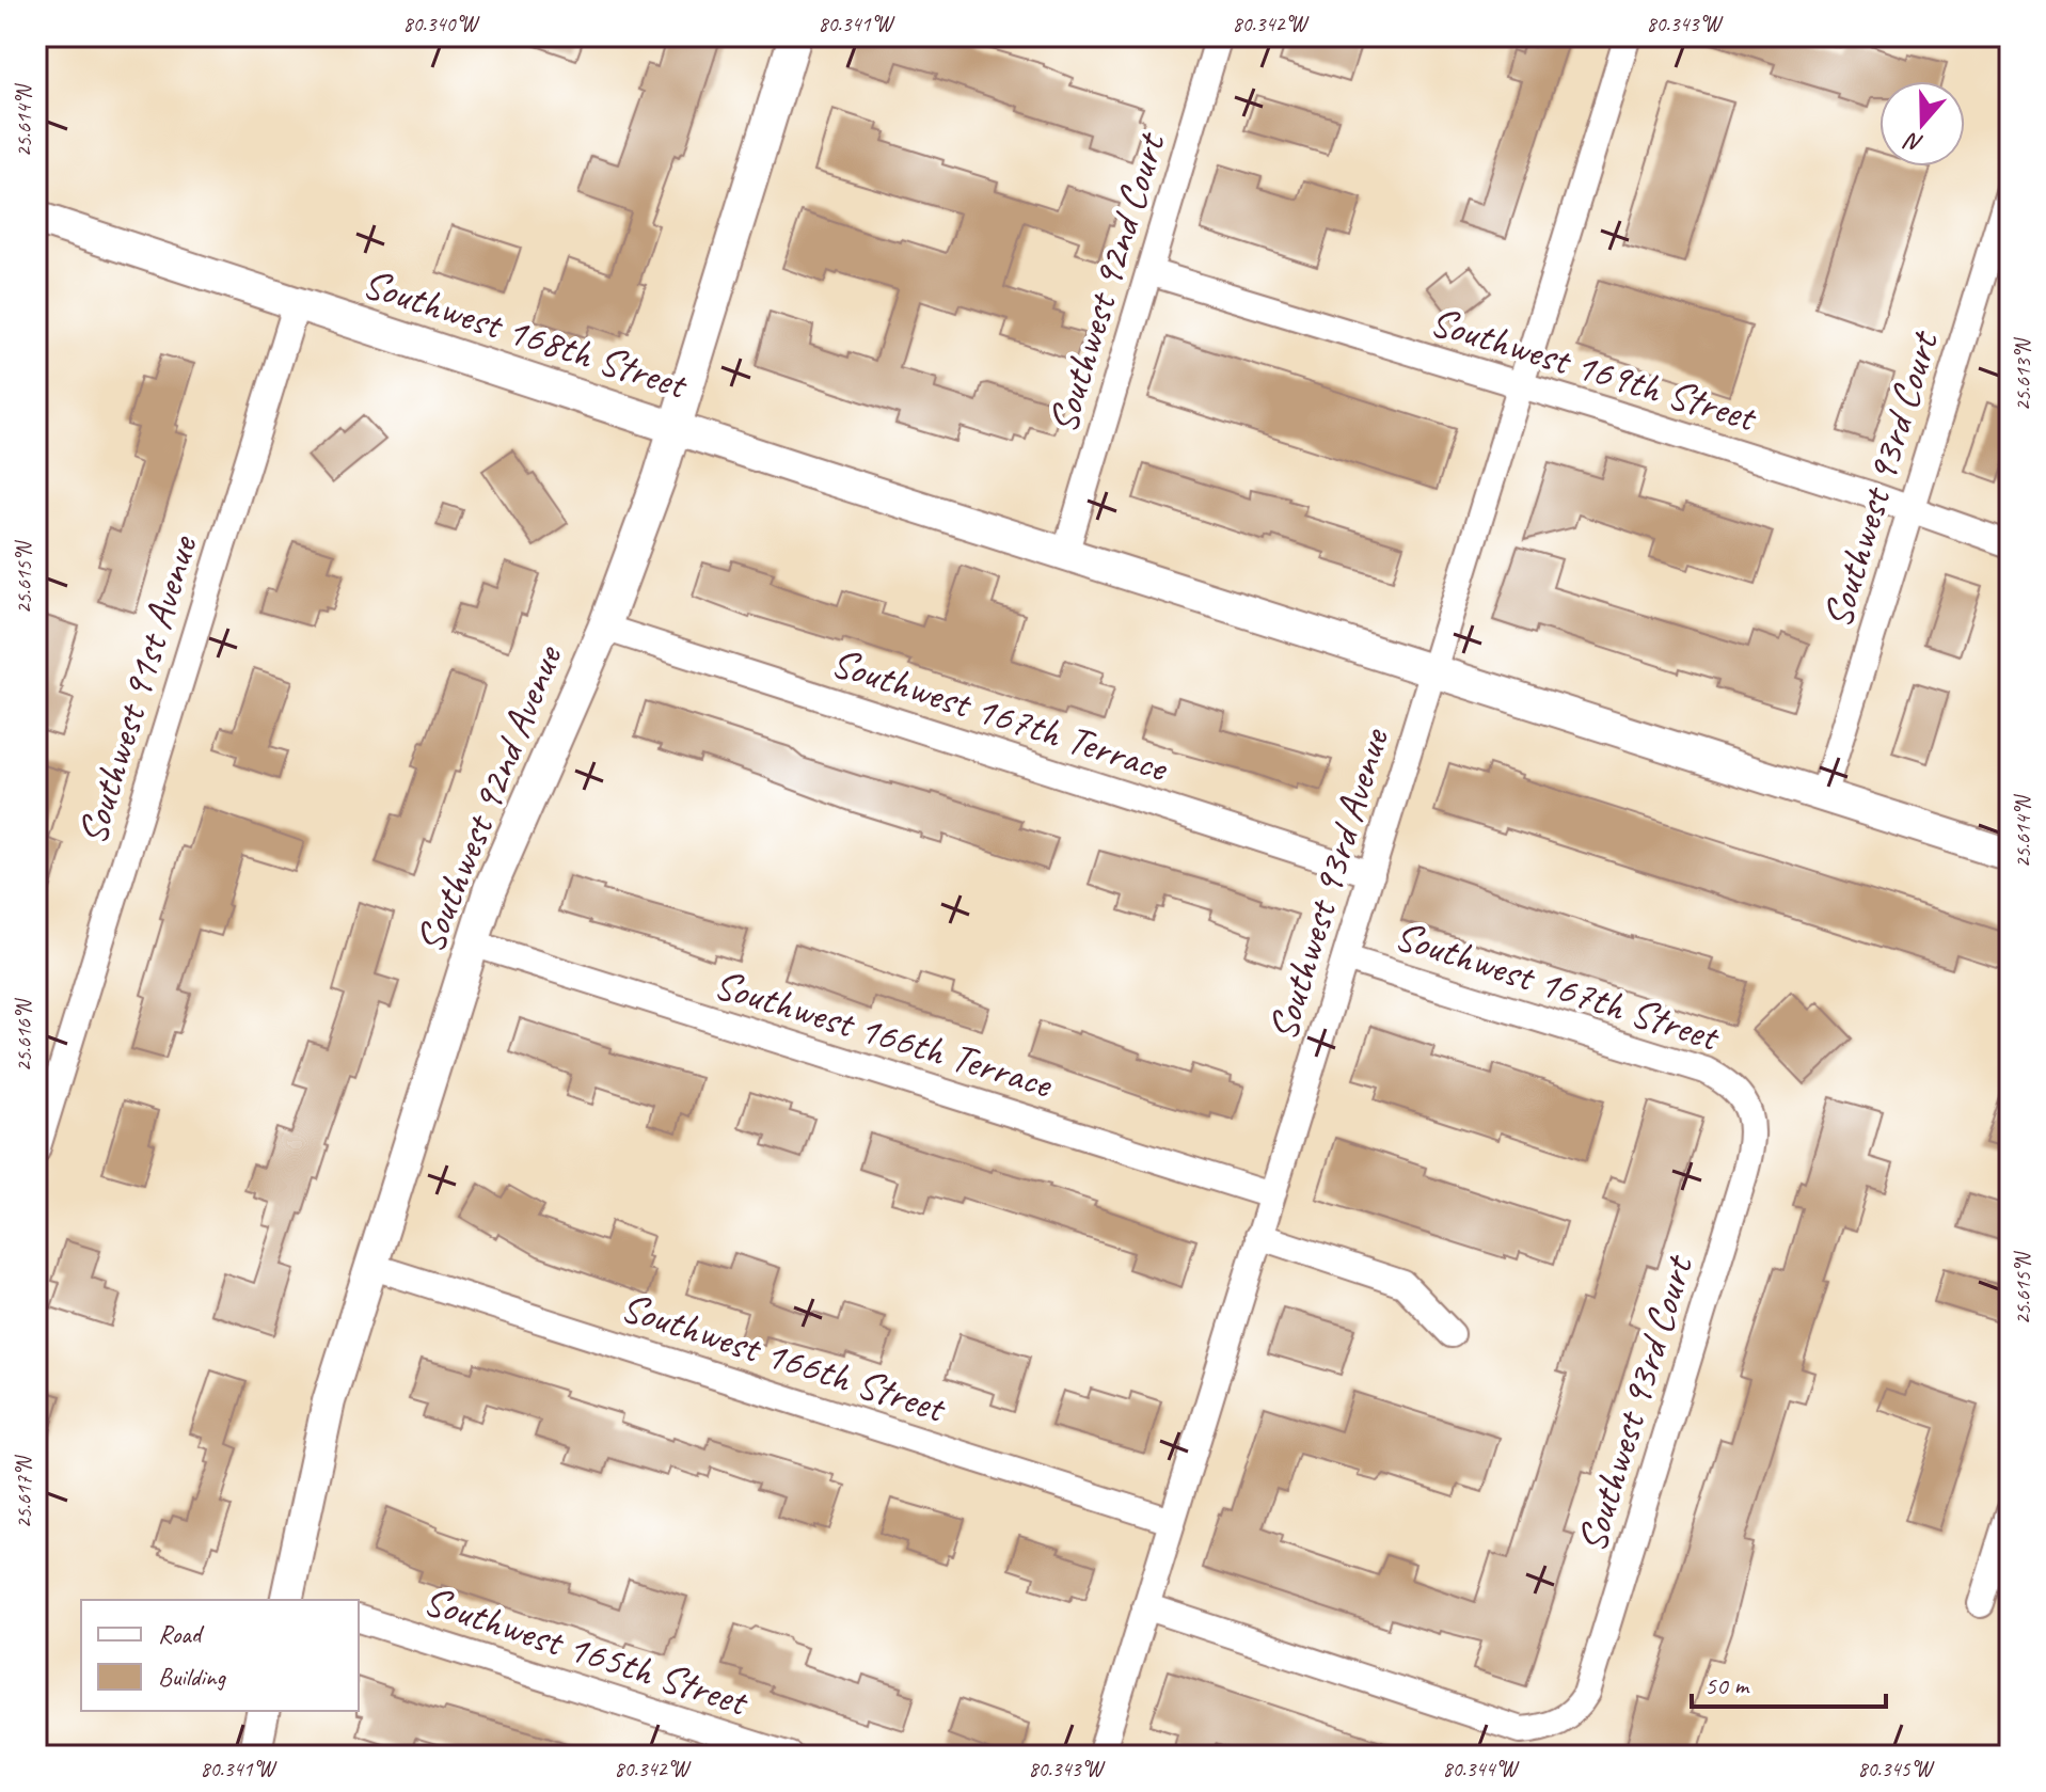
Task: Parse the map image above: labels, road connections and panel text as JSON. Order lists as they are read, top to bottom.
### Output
{
  "streets": {
    "street": [
      "Southwest 92nd Court",
      "Southwest 168th Street",
      "Southwest 169th Street",
      "Southwest 93rd Court",
      "Southwest 91st Avenue",
      "Southwest 167th Terrace",
      "Southwest 92nd Avenue",
      "Southwest 93rd Avenue",
      "Southwest 167th Street",
      "Southwest 166th Terrace",
      "Southwest 166th Street",
      "Southwest 165th Street"
    ]
  },
  "crossings": [
    ["Southwest 92nd Court", "Southwest 168th Street"],
    ["Southwest 92nd Court", "Southwest 169th Street"],
    ["Southwest 168th Street", "Southwest 93rd Court"],
    ["Southwest 168th Street", "Southwest 91st Avenue"],
    ["Southwest 168th Street", "Southwest 92nd Avenue"],
    ["Southwest 168th Street", "Southwest 93rd Avenue"],
    ["Southwest 169th Street", "Southwest 93rd Court"],
    ["Southwest 169th Street", "Southwest 93rd Avenue"],
    ["Southwest 93rd Court", "Southwest 93rd Avenue"],
    ["Southwest 93rd Court", "Southwest 167th Street"],
    ["Southwest 167th Terrace", "Southwest 92nd Avenue"],
    ["Southwest 167th Terrace", "Southwest 93rd Avenue"],
    ["Southwest 92nd Avenue", "Southwest 166th Terrace"],
    ["Southwest 92nd Avenue", "Southwest 166th Street"],
    ["Southwest 93rd Avenue", "Southwest 167th Street"],
    ["Southwest 93rd Avenue", "Southwest 166th Terrace"],
    ["Southwest 93rd Avenue", "Southwest 166th Street"]
  ],
  "legend": ["Road", "Building"],
  "scale_bar": "50 m",
  "north": "bottom",
  "coordinates": [
    "80.340°W",
    "80.341°W",
    "80.342°W",
    "80.343°W",
    "25.614°N",
    "25.613°N",
    "25.615°N",
    "25.616°N",
    "25.617°N",
    "80.344°W",
    "80.345°W"
  ]
}
